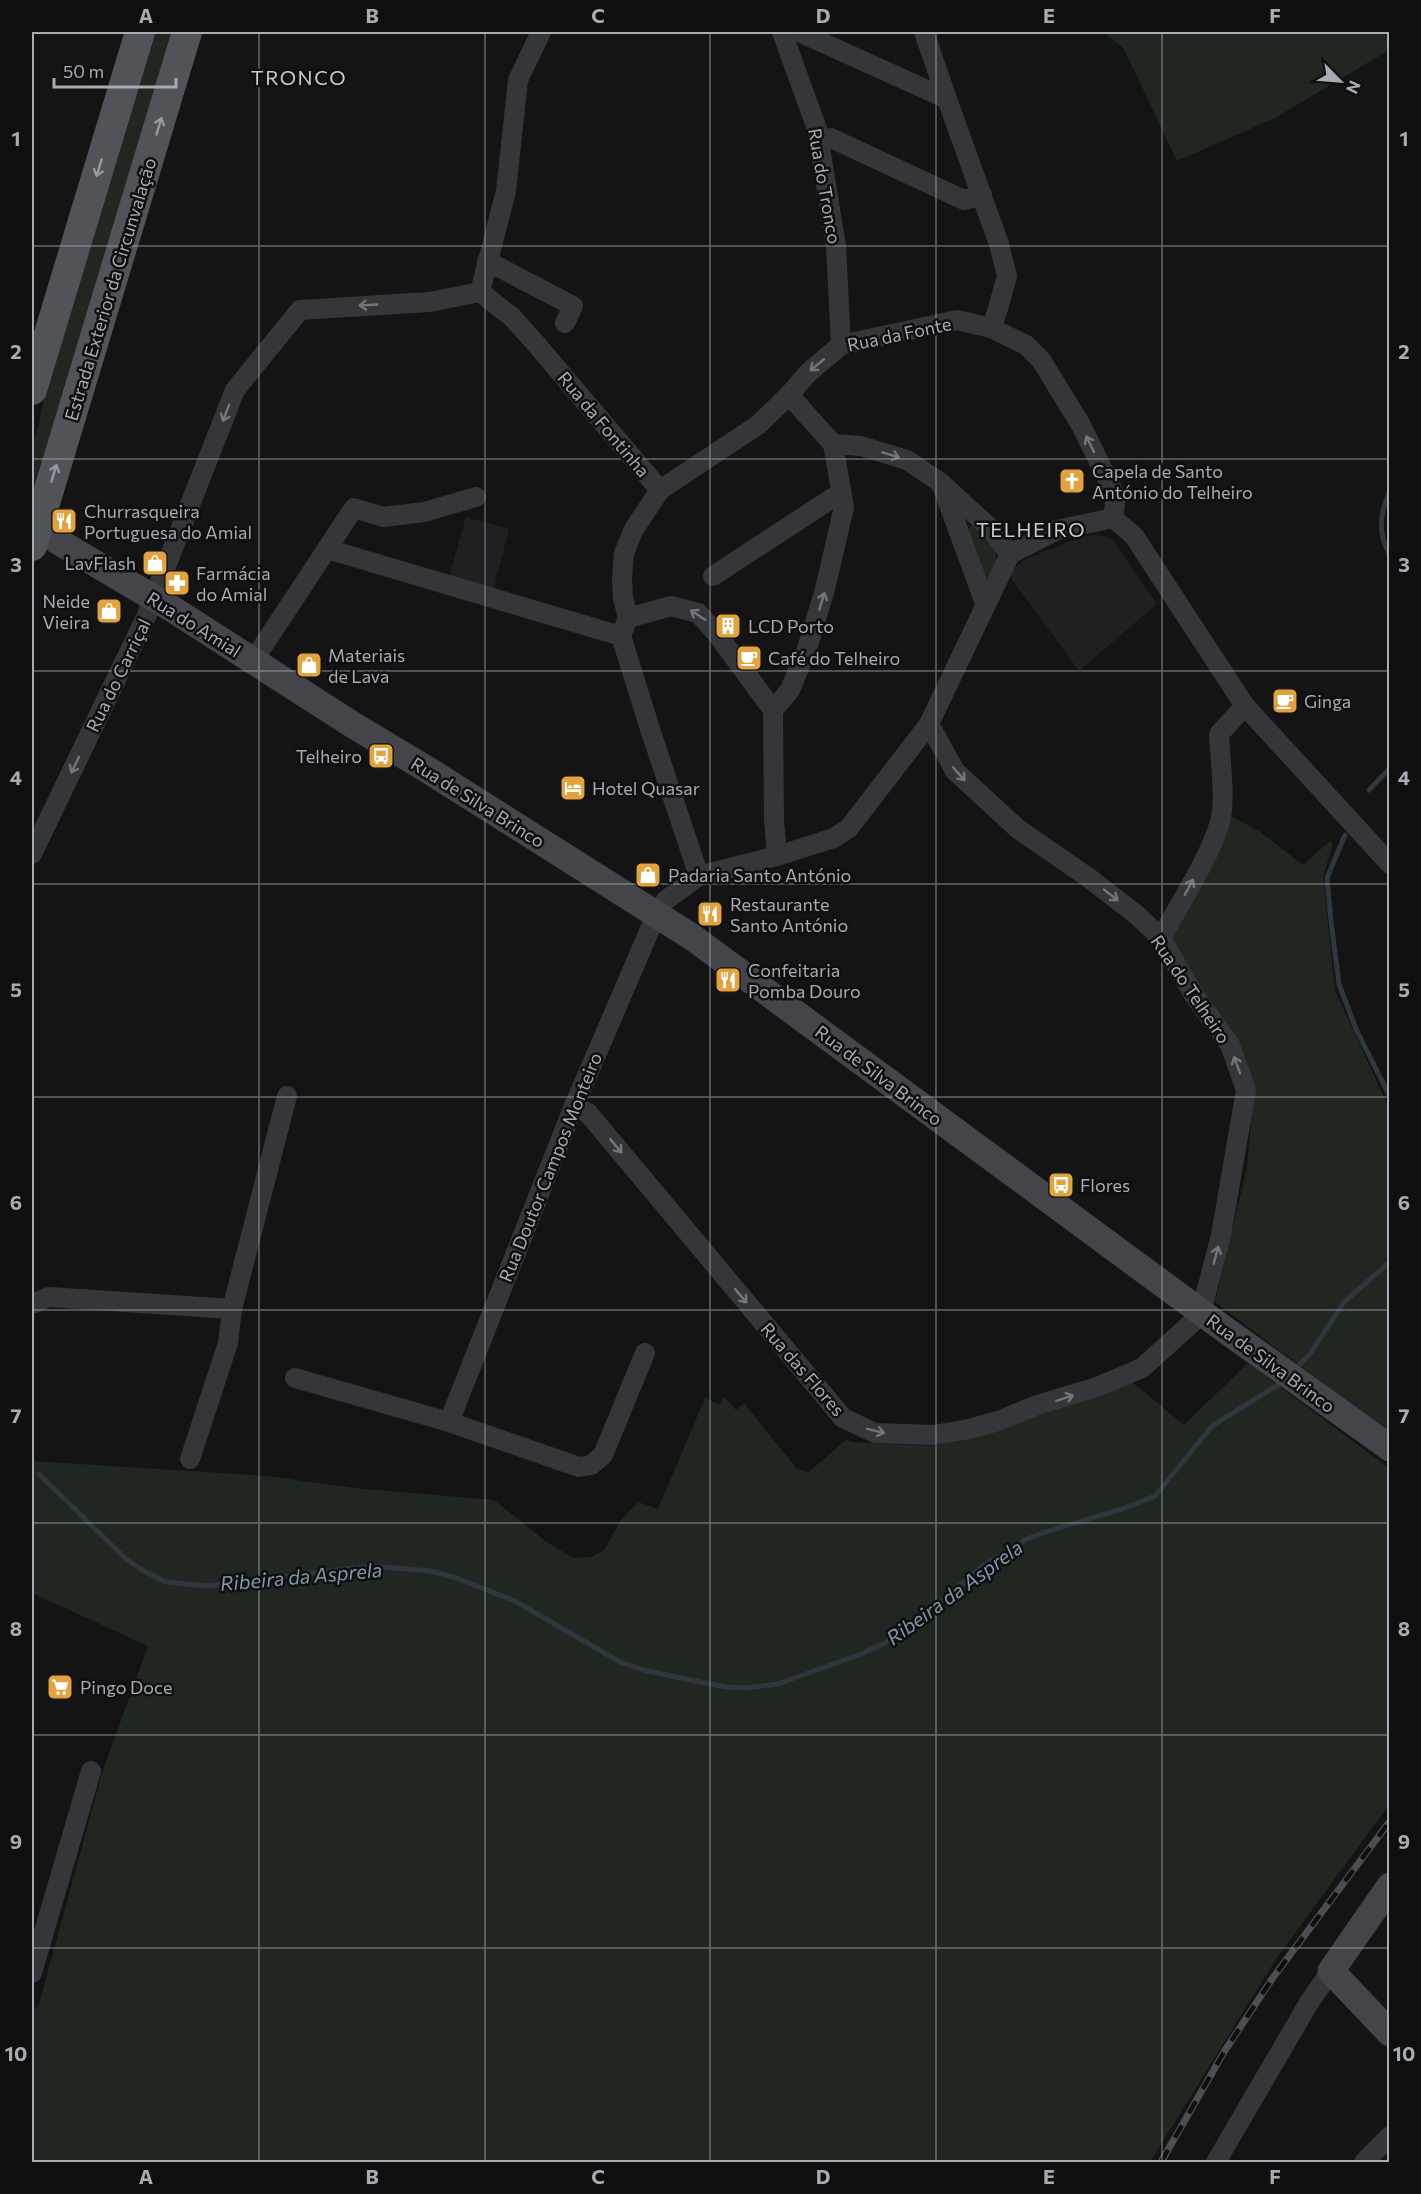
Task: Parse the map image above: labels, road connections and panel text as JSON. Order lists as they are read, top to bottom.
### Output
{
  "streets": {
    "main road": ["Estrada Exterior da Circunvalação", "Rua do Amial", "Rua de Silva Brinco"],
    "street": [
      "Rua do Tronco",
      "Rua da Fonte",
      "Rua da Fontinha",
      "Rua do Carriçal",
      "Rua do Telheiro",
      "Rua Doutor Campos Monteiro",
      "Rua das Flores"
    ]
  },
  "crossings": [
    ["Rua do Tronco", "Rua da Fonte"],
    ["Estrada Exterior da Circunvalação", "Rua do Amial"],
    ["Rua da Fonte", "Rua da Fontinha"],
    ["Rua da Fontinha", "Rua do Carriçal"],
    ["Rua do Amial", "Rua do Carriçal"],
    ["Rua do Amial", "Rua de Silva Brinco"],
    ["Rua de Silva Brinco", "Rua do Telheiro"],
    ["Rua de Silva Brinco", "Rua Doutor Campos Monteiro"],
    ["Rua de Silva Brinco", "Rua das Flores"],
    ["Rua do Telheiro", "Rua das Flores"],
    ["Rua Doutor Campos Monteiro", "Rua das Flores"]
  ],
  "one_way": ["Rua do Carriçal", "Rua das Flores"],
  "districts": ["TRONCO", "TELHEIRO"],
  "water": ["Ribeira da Asprela"],
  "places": {
    "church": ["Capela de Santo António do Telheiro"],
    "restaurant": ["Churrasqueira Portuguesa do Amial", "Restaurante Santo António", "Confeitaria Pomba Douro"],
    "shop": [
      "LavFlash",
      "Neide Vieira",
      "Materiais de Lava",
      "Padaria Santo António"
    ],
    "pharmacy": ["Farmácia do Amial"],
    "building": ["LCD Porto"],
    "cafe": ["Café do Telheiro", "Ginga"],
    "bus stop": ["Telheiro", "Flores"],
    "hotel": ["Hotel Quasar"],
    "supermarket": ["Pingo Doce"]
  },
  "scale_bar": "50 m",
  "north": "bottom right",
  "grid": {
    "columns": [
      "A",
      "B",
      "C",
      "D",
      "E",
      "F"
    ],
    "rows": [
      "1",
      "2",
      "3",
      "4",
      "5",
      "6",
      "7",
      "8",
      "9",
      "10"
    ]
  }
}
